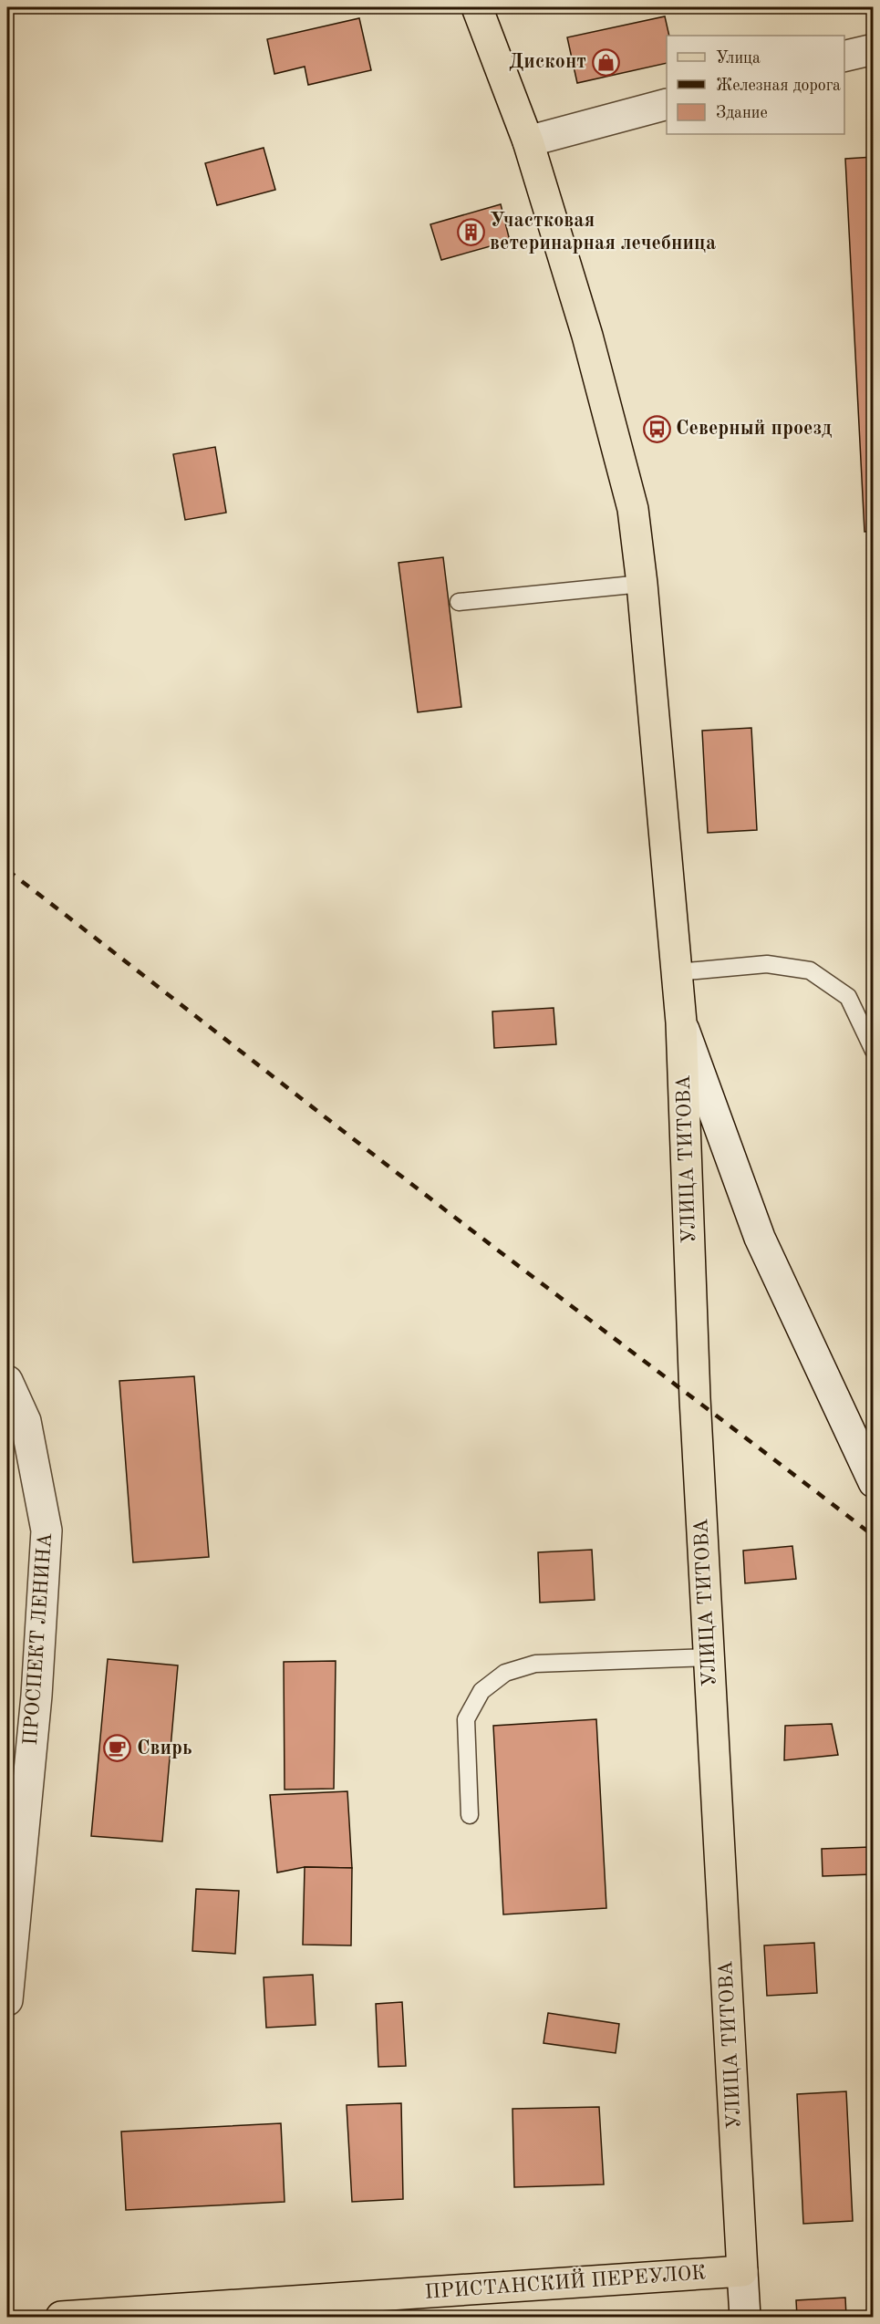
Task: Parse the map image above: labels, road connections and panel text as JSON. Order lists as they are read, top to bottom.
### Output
{
  "streets": {
    "main road": ["УЛИЦА ТИТОВА", "ПРИСТАНСКИЙ ПЕРЕУЛОК"],
    "street": ["ПРОСПЕКТ ЛЕНИНА"]
  },
  "crossings": [
    ["УЛИЦА ТИТОВА", "ПРИСТАНСКИЙ ПЕРЕУЛОК"]
  ],
  "places": {
    "shop": ["Дисконт"],
    "building": ["Участковая ветеринарная лечебница"],
    "bus stop": ["Северный проезд"],
    "cafe": ["Свирь"]
  },
  "legend": ["Улица", "Железная дорога", "Здание"]
}
